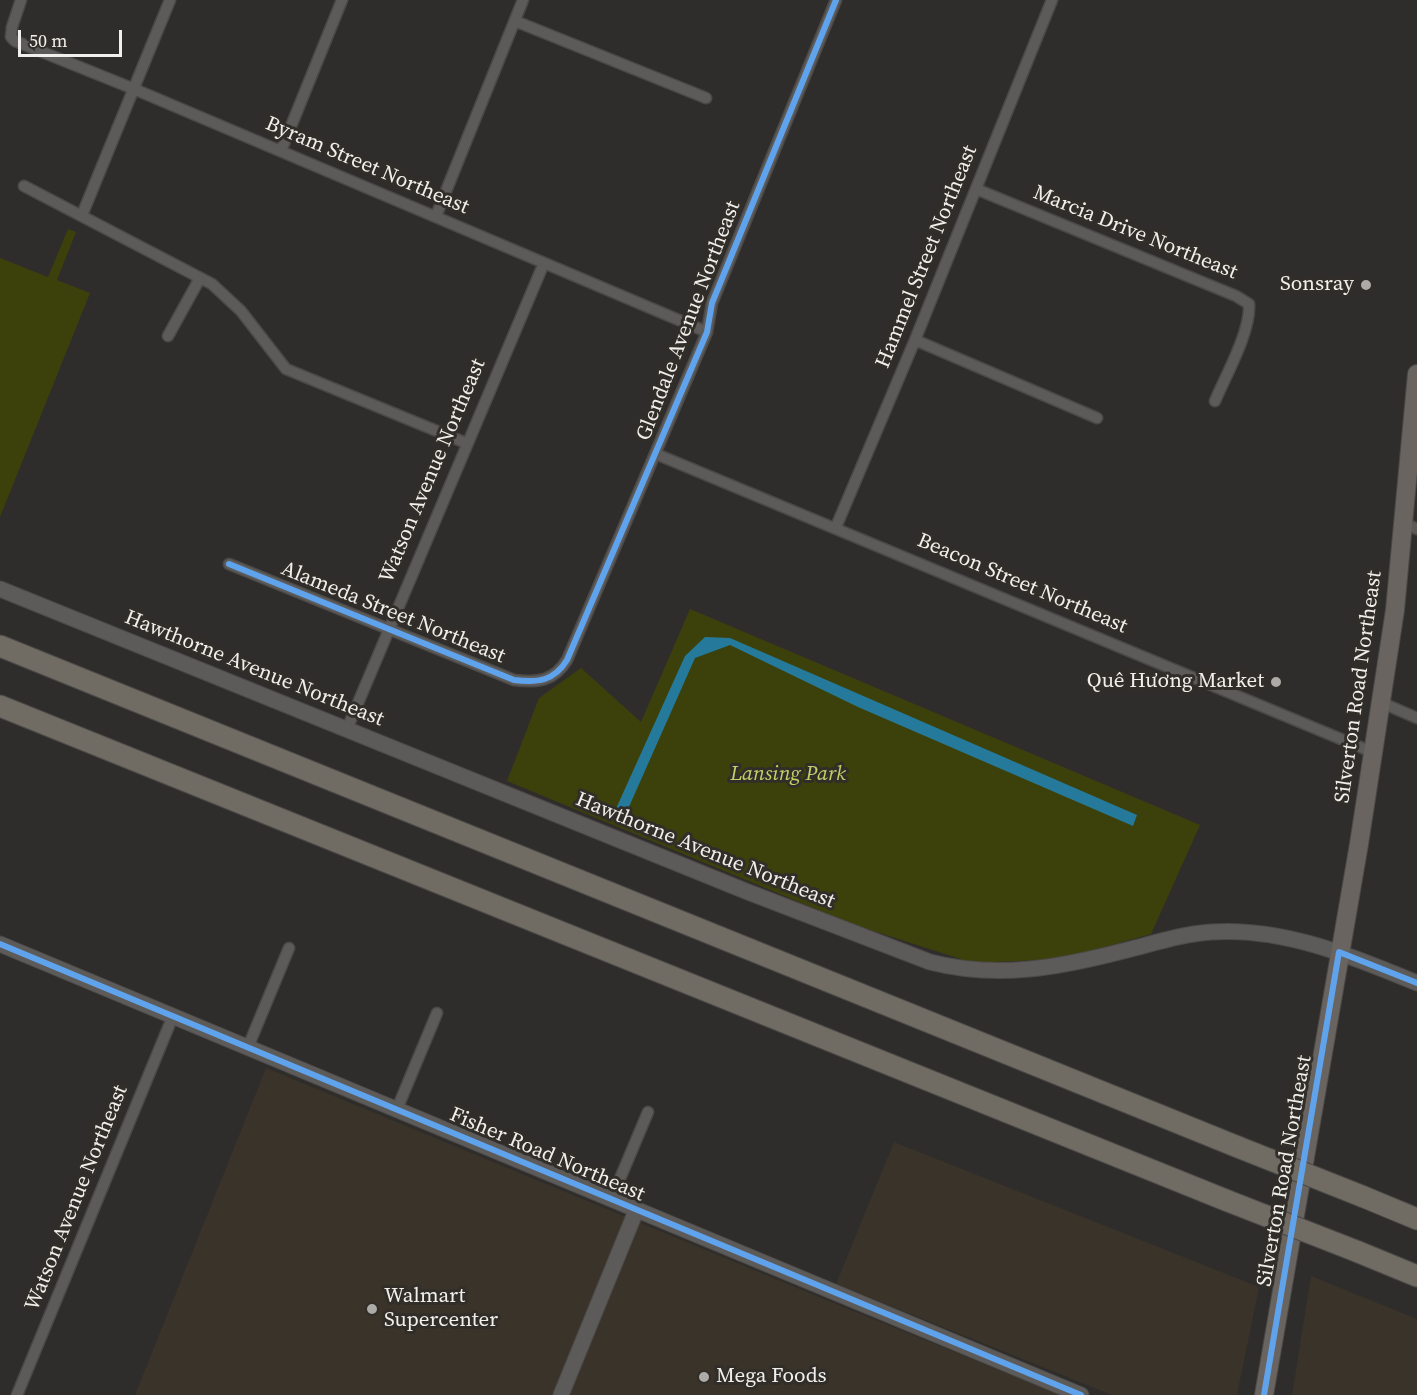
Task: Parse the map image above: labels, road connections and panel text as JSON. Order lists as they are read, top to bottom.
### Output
{
  "streets": {
    "main road": ["Hawthorne Avenue Northeast", "Silverton Road Northeast", "Fisher Road Northeast"],
    "street": [
      "Byram Street Northeast",
      "Marcia Drive Northeast",
      "Hammel Street Northeast",
      "Glendale Avenue Northeast",
      "Watson Avenue Northeast",
      "Beacon Street Northeast",
      "Alameda Street Northeast"
    ]
  },
  "crossings": [
    ["Byram Street Northeast", "Glendale Avenue Northeast"],
    ["Byram Street Northeast", "Watson Avenue Northeast"],
    ["Marcia Drive Northeast", "Hammel Street Northeast"],
    ["Hammel Street Northeast", "Beacon Street Northeast"],
    ["Glendale Avenue Northeast", "Beacon Street Northeast"],
    ["Glendale Avenue Northeast", "Alameda Street Northeast"],
    ["Watson Avenue Northeast", "Alameda Street Northeast"],
    ["Watson Avenue Northeast", "Hawthorne Avenue Northeast"],
    ["Watson Avenue Northeast", "Fisher Road Northeast"],
    ["Beacon Street Northeast", "Silverton Road Northeast"],
    ["Hawthorne Avenue Northeast", "Silverton Road Northeast"]
  ],
  "parks": ["Lansing Park"],
  "places": [
    "Sonsray",
    "Quê Hương Market",
    "Walmart Supercenter",
    "Mega Foods"
  ],
  "scale_bar": "50 m"
}
